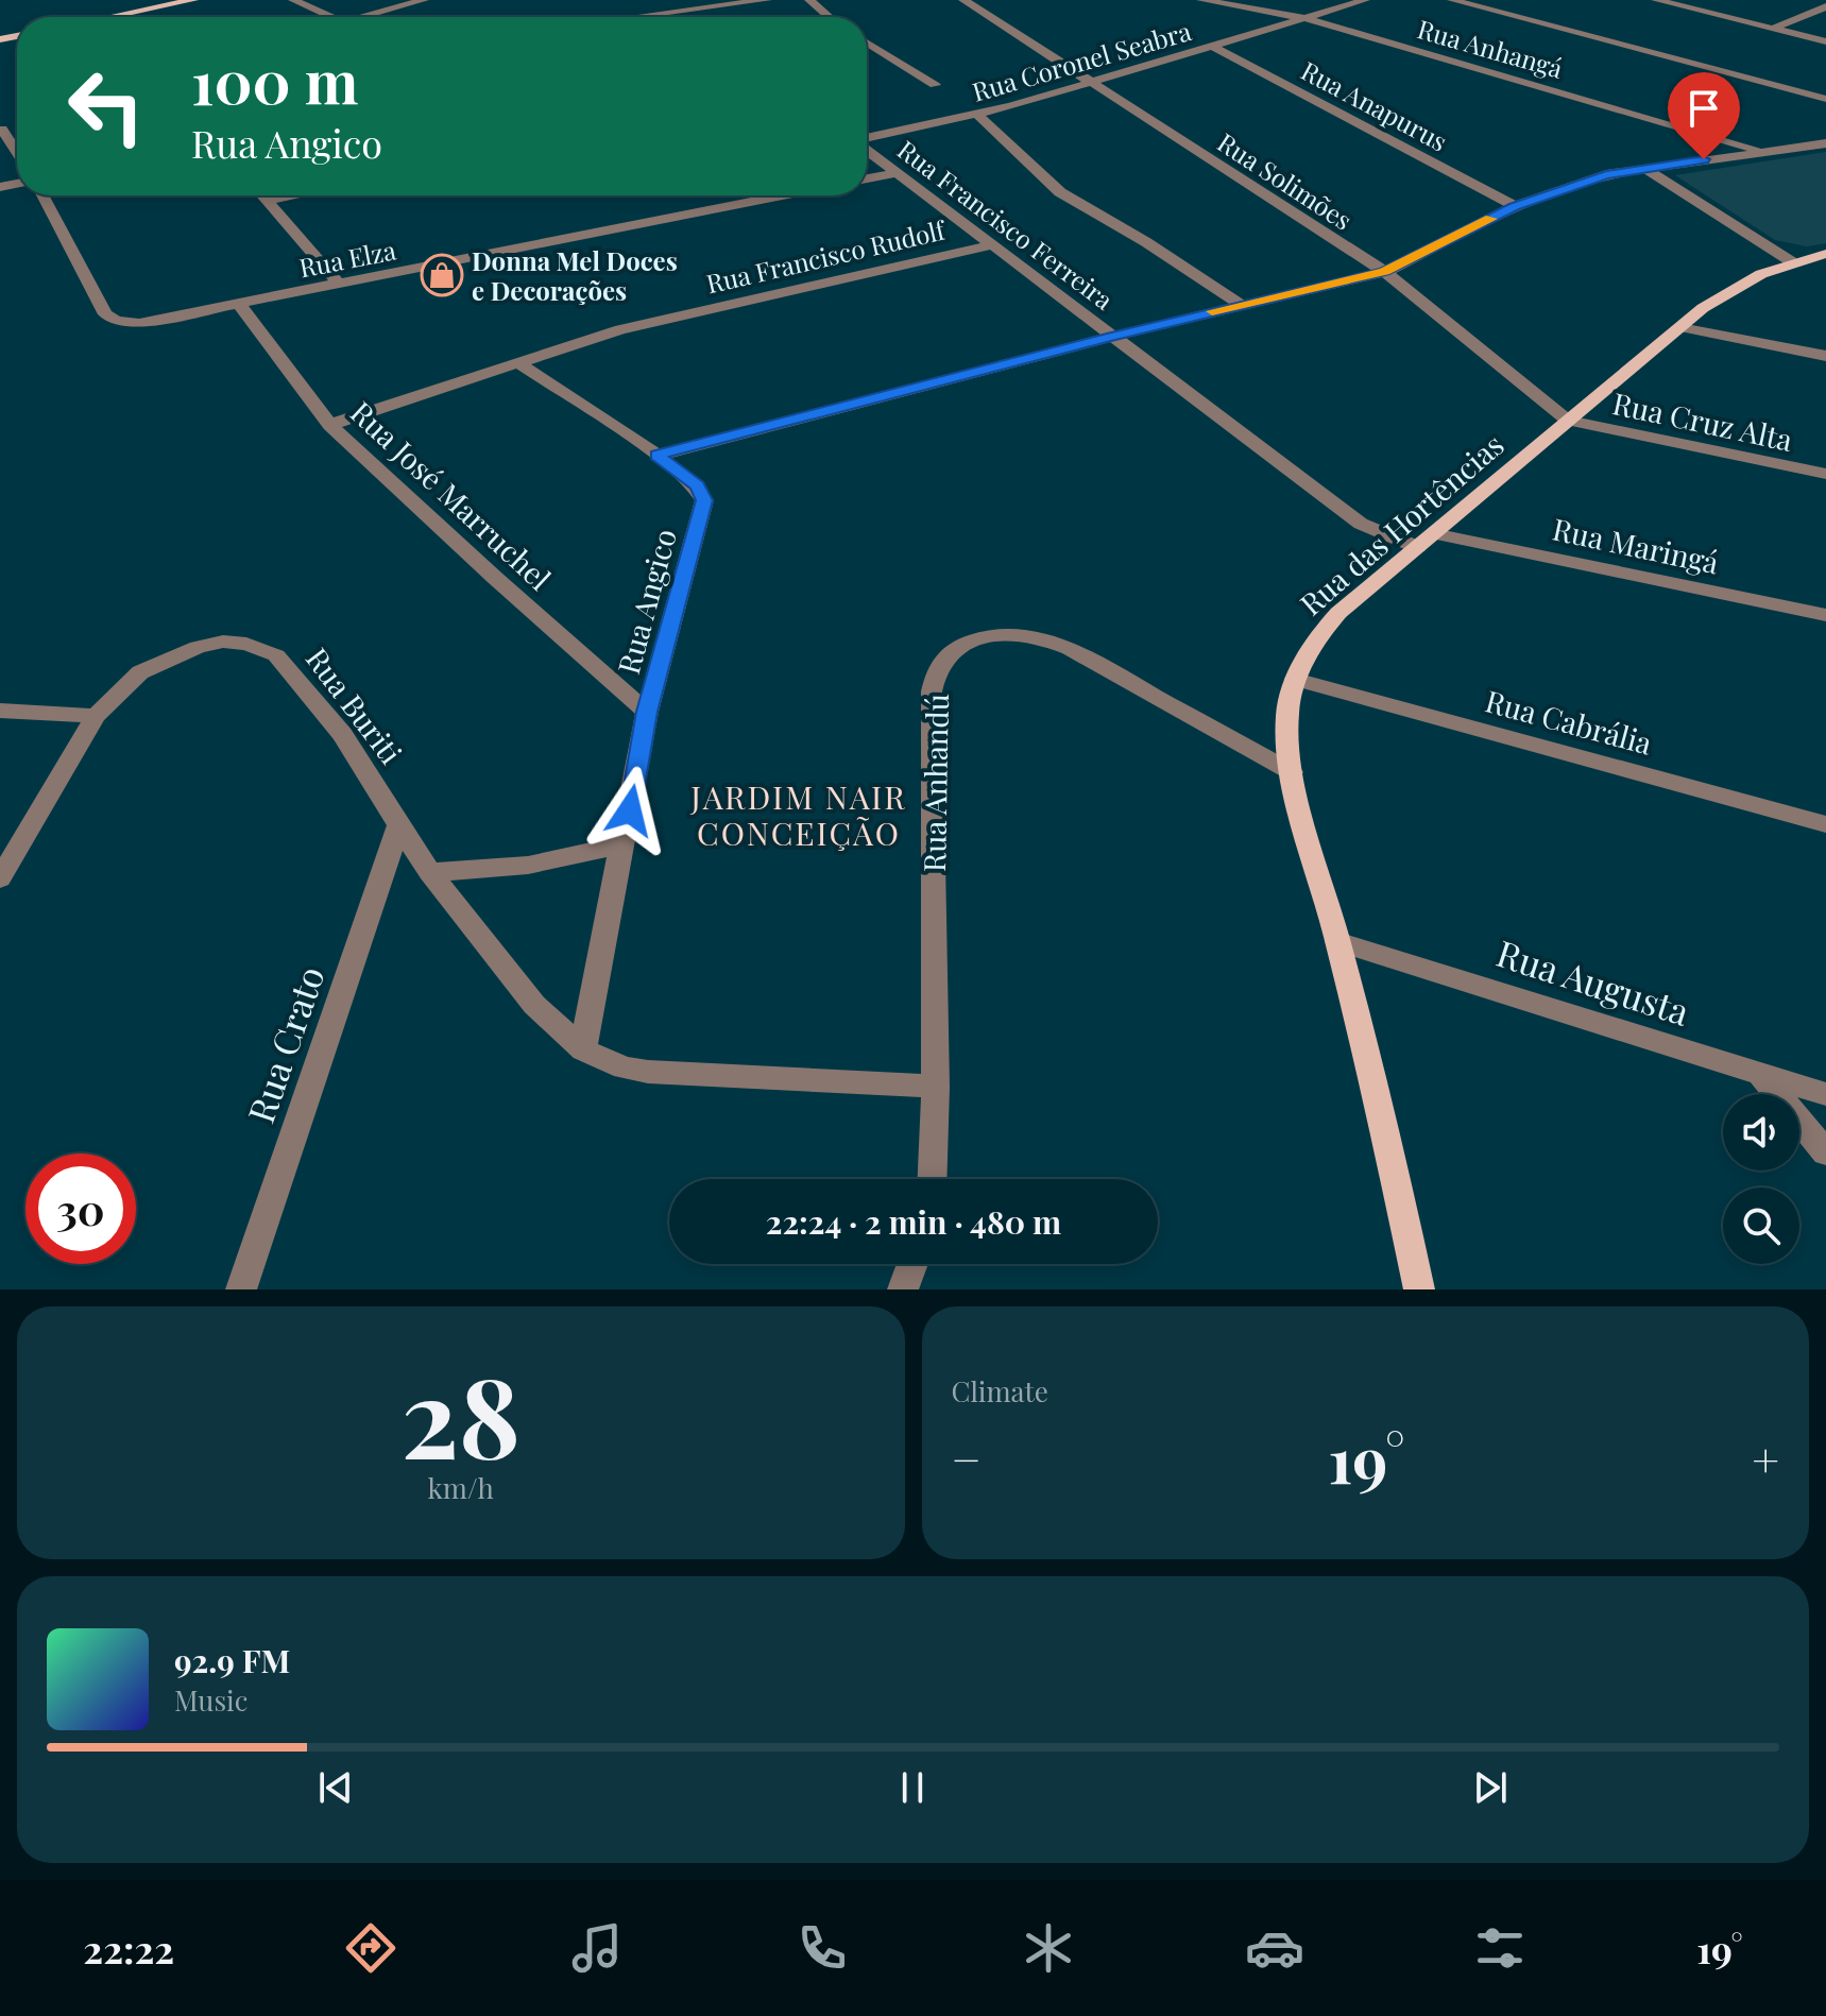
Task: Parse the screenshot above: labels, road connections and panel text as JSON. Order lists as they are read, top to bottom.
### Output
{
  "streets": {
    "main road": ["Rua das Hortências"],
    "street": [
      "Rua Anhangá",
      "Rua Coronel Seabra",
      "Rua Anapurus",
      "Rua Solimões",
      "Rua Francisco Ferreira",
      "Rua Francisco Rudolf",
      "Rua Elza",
      "Rua Cruz Alta",
      "Rua José Marruchel",
      "Rua Maringá",
      "Rua Angico",
      "Rua Buriti",
      "Rua Cabrália",
      "Rua Anhandú",
      "Rua Augusta",
      "Rua Crato"
    ]
  },
  "crossings": [
    ["Rua Anhangá", "Rua Coronel Seabra"],
    ["Rua Coronel Seabra", "Rua Anapurus"],
    ["Rua Coronel Seabra", "Rua Solimões"],
    ["Rua Solimões", "Rua Cruz Alta"],
    ["Rua Solimões", "Rua das Hortências"],
    ["Rua Francisco Ferreira", "Rua Francisco Rudolf"],
    ["Rua Francisco Ferreira", "Rua das Hortências"],
    ["Rua Francisco Ferreira", "Rua Maringá"],
    ["Rua Francisco Rudolf", "Rua José Marruchel"],
    ["Rua Francisco Rudolf", "Rua Angico"],
    ["Rua Elza", "Rua José Marruchel"],
    ["Rua Cruz Alta", "Rua das Hortências"],
    ["Rua José Marruchel", "Rua Angico"],
    ["Rua das Hortências", "Rua Maringá"],
    ["Rua das Hortências", "Rua Cabrália"],
    ["Rua das Hortências", "Rua Anhandú"],
    ["Rua das Hortências", "Rua Augusta"],
    ["Rua Angico", "Rua Buriti"],
    ["Rua Buriti", "Rua Anhandú"],
    ["Rua Buriti", "Rua Crato"]
  ],
  "districts": ["JARDIM NAIR CONCEIÇÃO"],
  "places": {
    "shop": ["Donna Mel Doces e Decorações"]
  },
  "page": {
    "turn": ["100 m", "Rua Angico"],
    "limit": "30",
    "trip": "22:24 · 2 min · 480 m",
    "tile": [
      ["28", "km/h"],
      "Climate"
    ],
    "heat": ["−", "19°", "+"],
    "song": ["92.9 FM", "Music"],
    "tabs": ["22:22", "19°"]
  }
}
